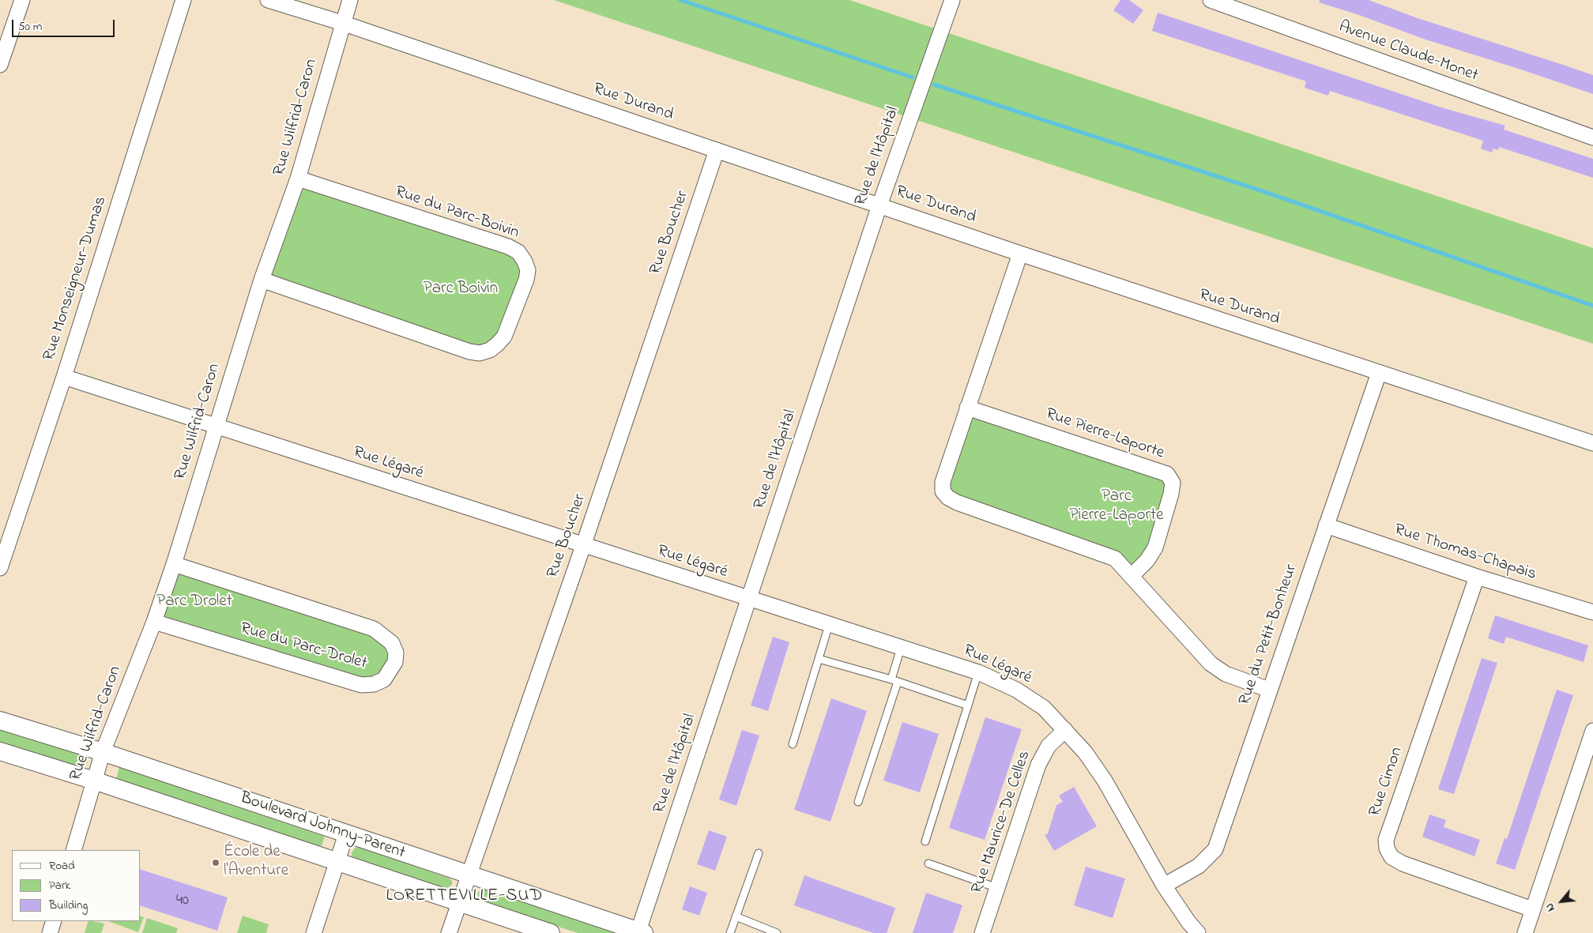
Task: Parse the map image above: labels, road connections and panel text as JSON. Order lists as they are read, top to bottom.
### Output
{
  "streets": {
    "street": [
      "Avenue Claude-Monet",
      "Rue Durand",
      "Rue Wilfrid-Caron",
      "Rue de l'Hôpital",
      "Rue du Parc-Boivin",
      "Rue Boucher",
      "Rue Monseigneur-Dumas",
      "Rue Pierre-Laporte",
      "Rue Légaré",
      "Rue Thomas-Chapais",
      "Rue du Petit-Bonheur",
      "Rue du Parc-Drolet",
      "Rue Cimon",
      "Rue Maurice-De Celles",
      "Boulevard Johnny-Parent"
    ]
  },
  "crossings": [
    ["Rue Durand", "Rue Wilfrid-Caron"],
    ["Rue Durand", "Rue de l'Hôpital"],
    ["Rue Durand", "Rue Boucher"],
    ["Rue Durand", "Rue du Petit-Bonheur"],
    ["Rue Wilfrid-Caron", "Rue du Parc-Boivin"],
    ["Rue Wilfrid-Caron", "Rue Légaré"],
    ["Rue Wilfrid-Caron", "Rue du Parc-Drolet"],
    ["Rue Wilfrid-Caron", "Boulevard Johnny-Parent"],
    ["Rue de l'Hôpital", "Rue Légaré"],
    ["Rue de l'Hôpital", "Boulevard Johnny-Parent"],
    ["Rue Boucher", "Rue Légaré"],
    ["Rue Boucher", "Boulevard Johnny-Parent"],
    ["Rue Monseigneur-Dumas", "Rue Légaré"],
    ["Rue Légaré", "Rue du Petit-Bonheur"],
    ["Rue Légaré", "Rue Maurice-De Celles"],
    ["Rue Thomas-Chapais", "Rue du Petit-Bonheur"],
    ["Rue Thomas-Chapais", "Rue Cimon"]
  ],
  "districts": ["LORETTEVILLE-SUD"],
  "parks": ["Parc Boivin", "Parc Pierre-Laporte", "Parc Drolet"],
  "places": ["École de l'Aventure"],
  "house_numbers": ["40"],
  "legend": ["Road", "Park", "Building"],
  "scale_bar": "50 m",
  "north": "bottom left"
}
